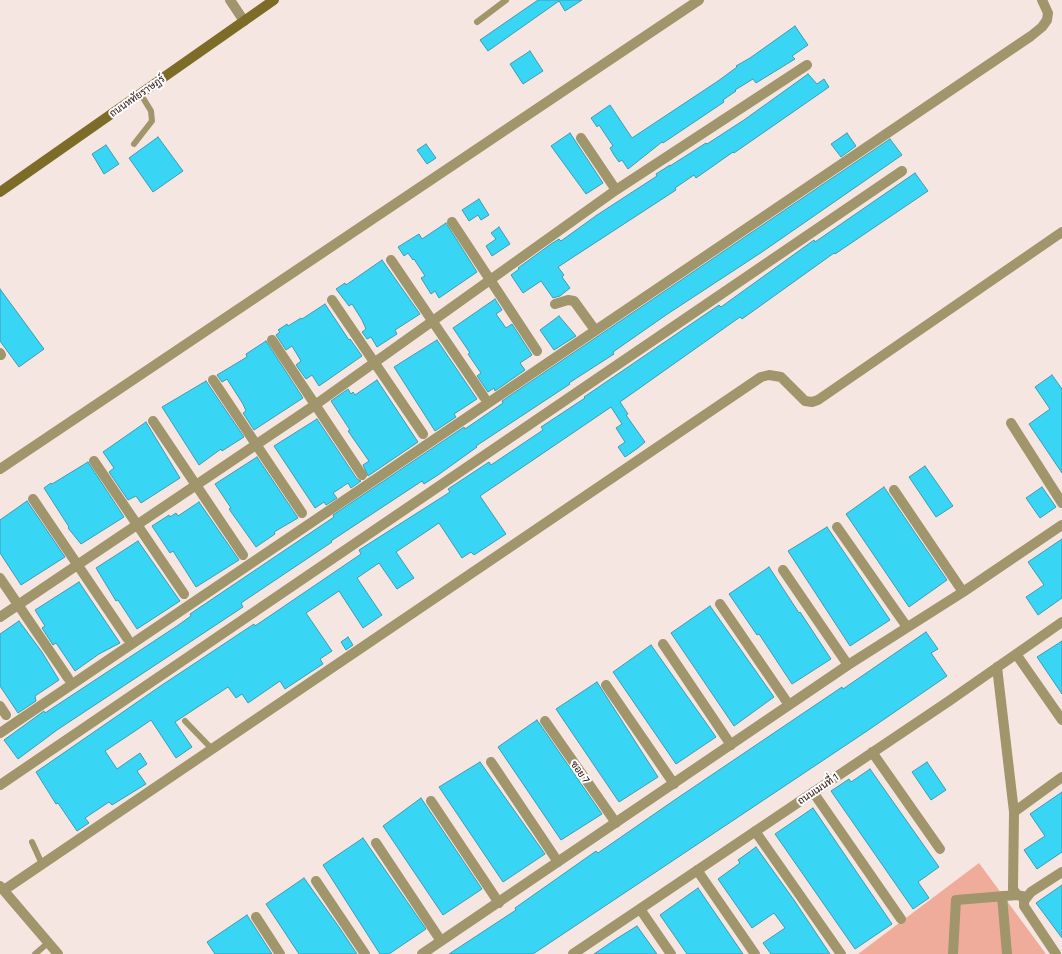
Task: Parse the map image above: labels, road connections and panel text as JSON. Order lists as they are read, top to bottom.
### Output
{
  "streets": {
    "main road": ["ถนนหทัยราษฎร์"],
    "street": ["ซอย 7", "ถนนเมนที่ 1"]
  }
}
